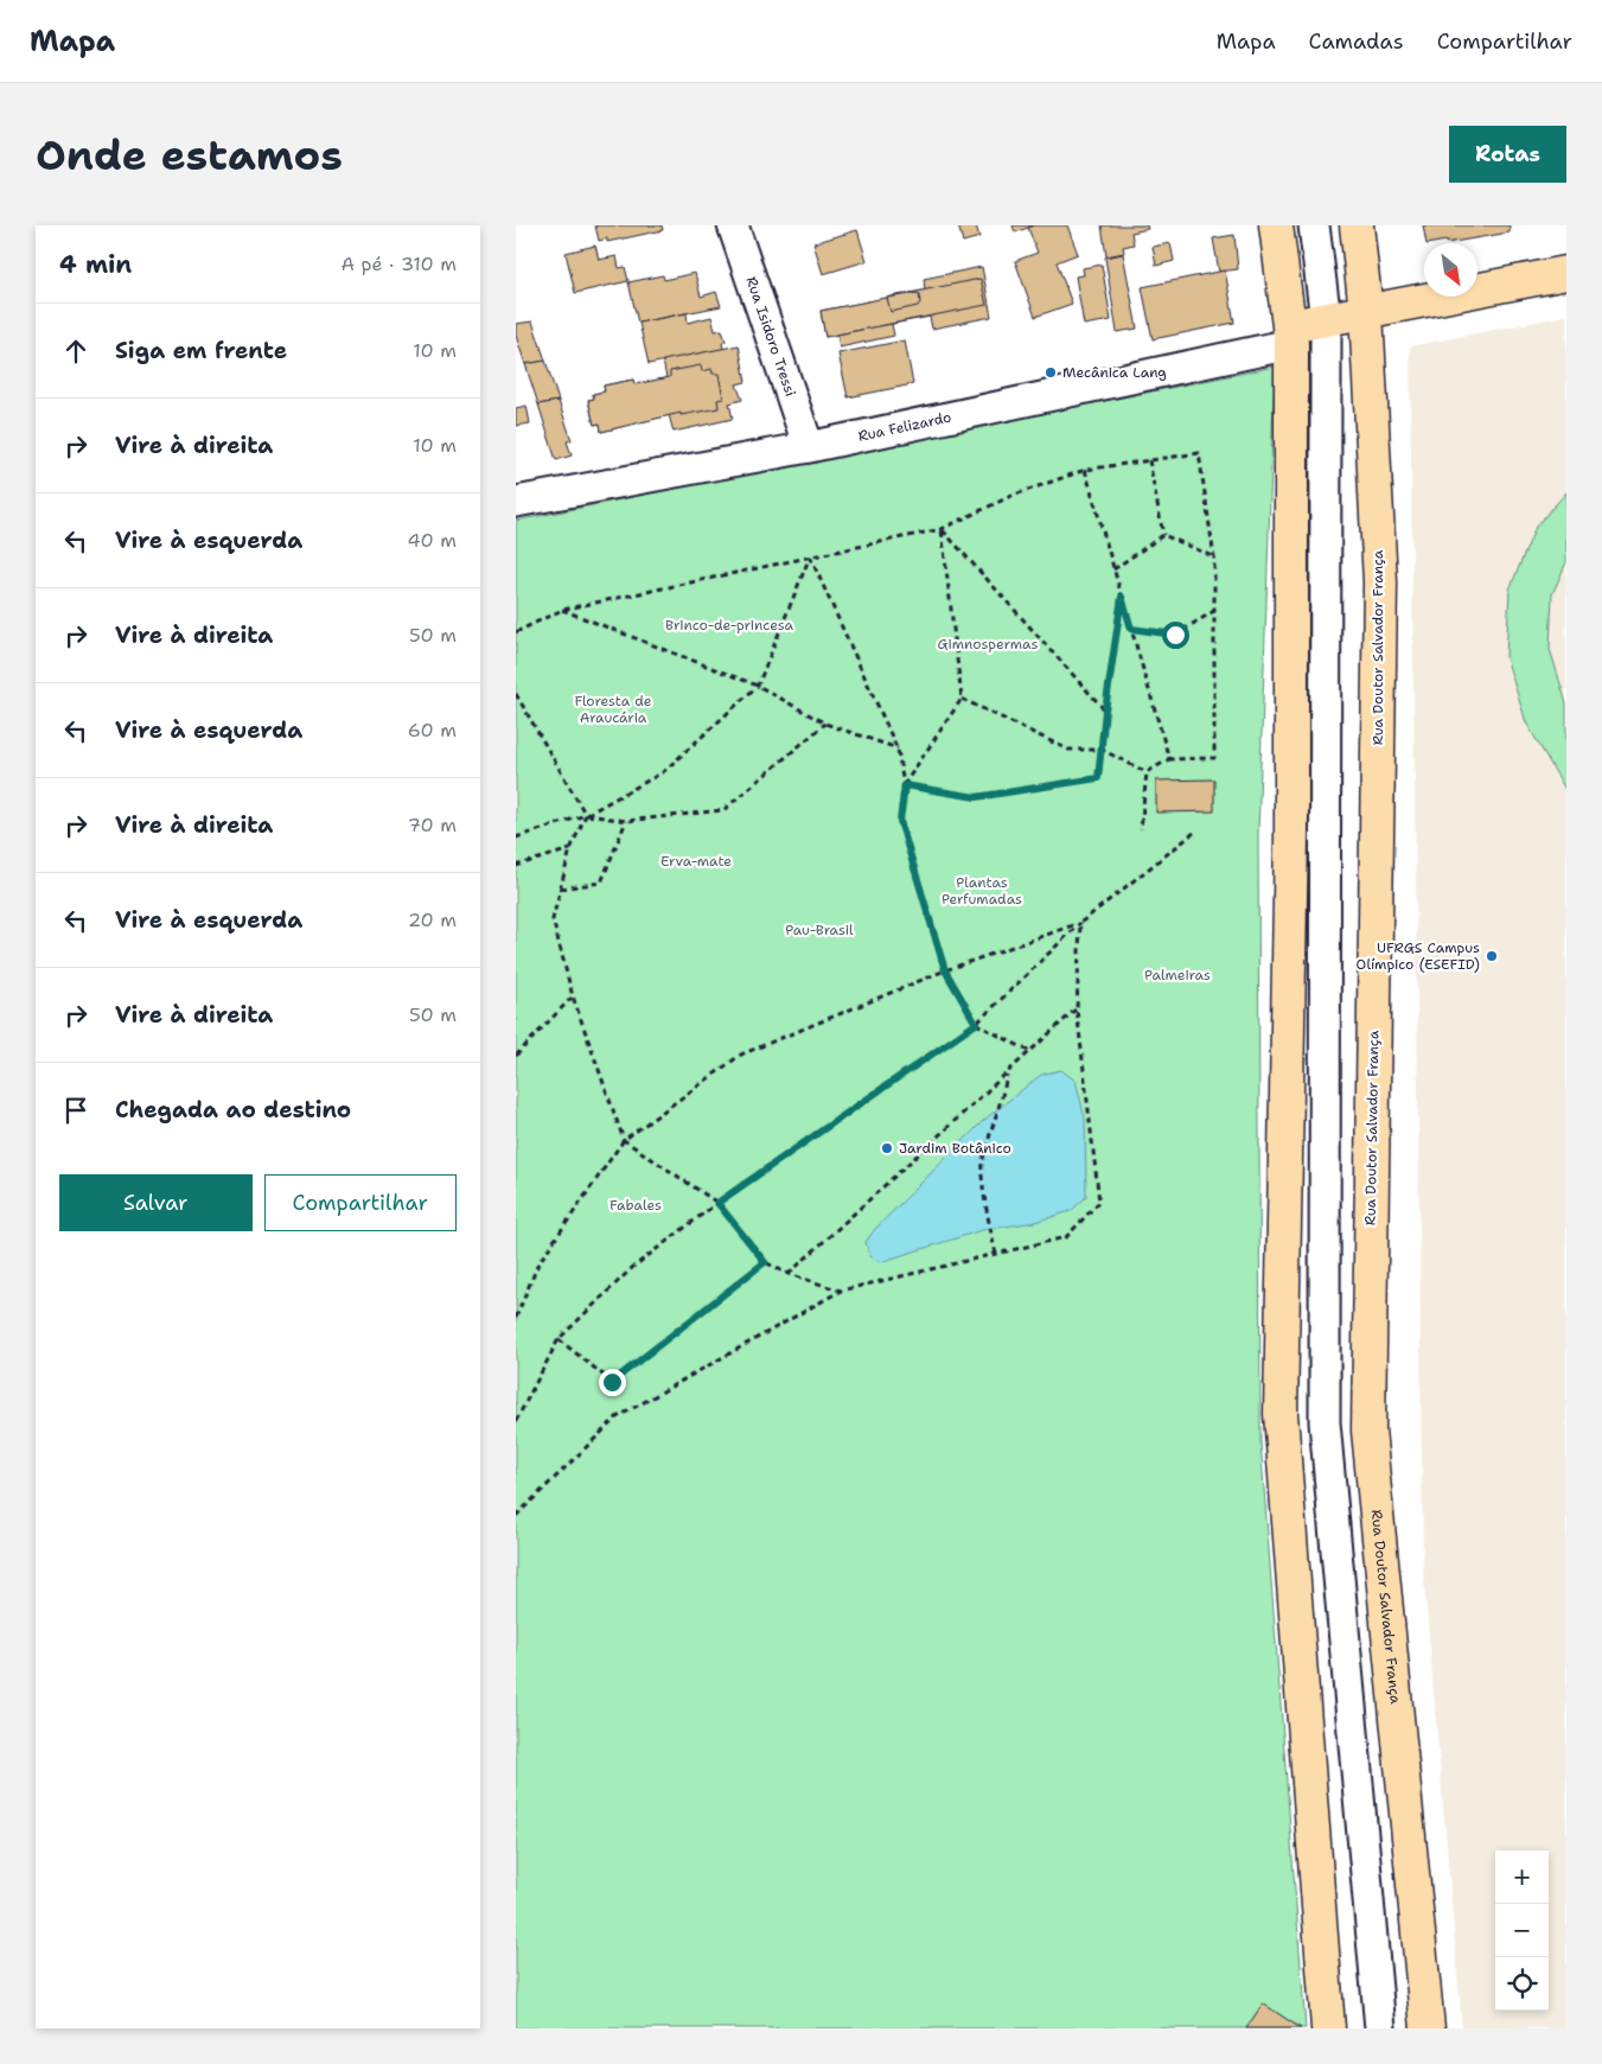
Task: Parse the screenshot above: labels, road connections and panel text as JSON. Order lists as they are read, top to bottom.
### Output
{
  "streets": {
    "main road": ["Rua Felizardo", "Rua Doutor Salvador França"],
    "street": ["Rua Isidoro Tressi"]
  },
  "crossings": [
    ["Rua Isidoro Tressi", "Rua Felizardo"],
    ["Rua Felizardo", "Rua Doutor Salvador França"]
  ],
  "parks": [
    "Brinco-de-princesa",
    "Gimnospermas",
    "Floresta de Araucária",
    "Erva-mate",
    "Plantas Perfumadas",
    "Pau-Brasil",
    "Palmeiras",
    "Fabales"
  ],
  "places": ["Mecânica Lang", "UFRGS Campus Olímpico (ESEFID)", "Jardim Botânico"],
  "north": "bottom right",
  "page": {
    "header": "Mapa",
    "nav": ["Mapa", "Camadas", "Compartilhar"],
    "buttons": [
      "Rotas",
      ["Salvar", "Compartilhar"]
    ],
    "title": "Onde estamos",
    "heading": ["4 min", "A pé · 310 m"],
    "list": [
      ["Siga em frente", "10 m"],
      ["Vire à direita", "10 m"],
      ["Vire à esquerda", "40 m"],
      ["Vire à direita", "50 m"],
      ["Vire à esquerda", "60 m"],
      ["Vire à direita", "70 m"],
      ["Vire à esquerda", "20 m"],
      ["Vire à direita", "50 m"],
      "Chegada ao destino"
    ],
    "map_buttons": ["+", "−"]
  }
}
